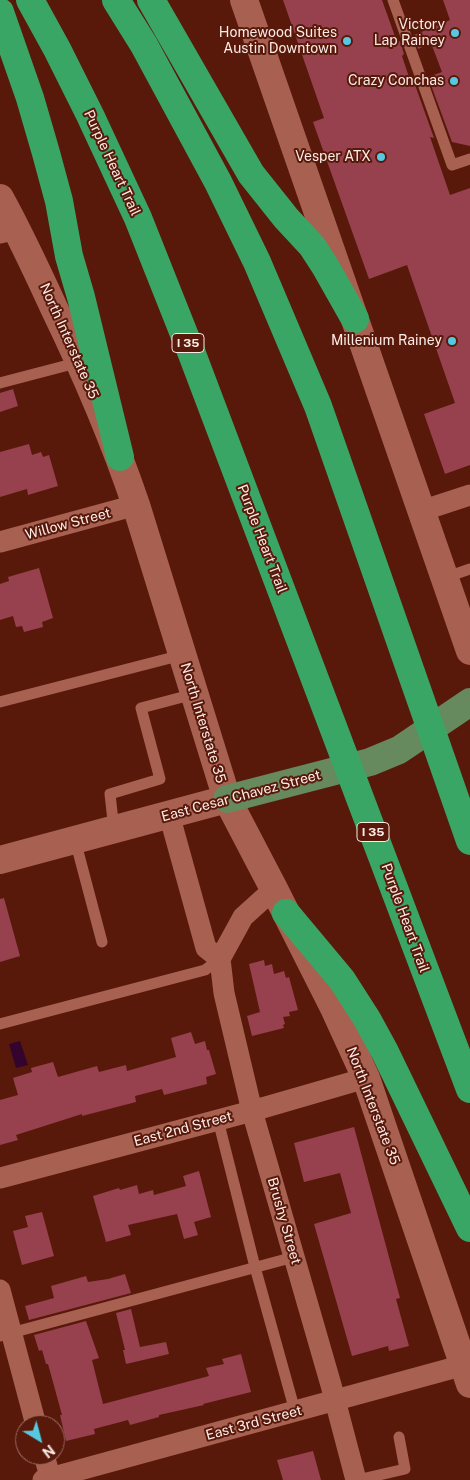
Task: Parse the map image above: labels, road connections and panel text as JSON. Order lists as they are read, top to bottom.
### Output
{
  "streets": {
    "highway": ["Purple Heart Trail", "I 35"],
    "main road": ["North Interstate 35", "East Cesar Chavez Street"],
    "street": [
      "Willow Street",
      "East 2nd Street",
      "Brushy Street",
      "East 3rd Street"
    ]
  },
  "crossings": [
    ["North Interstate 35", "Willow Street"],
    ["North Interstate 35", "East Cesar Chavez Street"],
    ["North Interstate 35", "East 2nd Street"],
    ["North Interstate 35", "East 3rd Street"],
    ["East 2nd Street", "Brushy Street"],
    ["Brushy Street", "East 3rd Street"]
  ],
  "places": [
    "Victory Lap Rainey",
    "Homewood Suites Austin Downtown",
    "Crazy Conchas",
    "Vesper ATX",
    "Millenium Rainey"
  ],
  "north": "bottom right"
}
